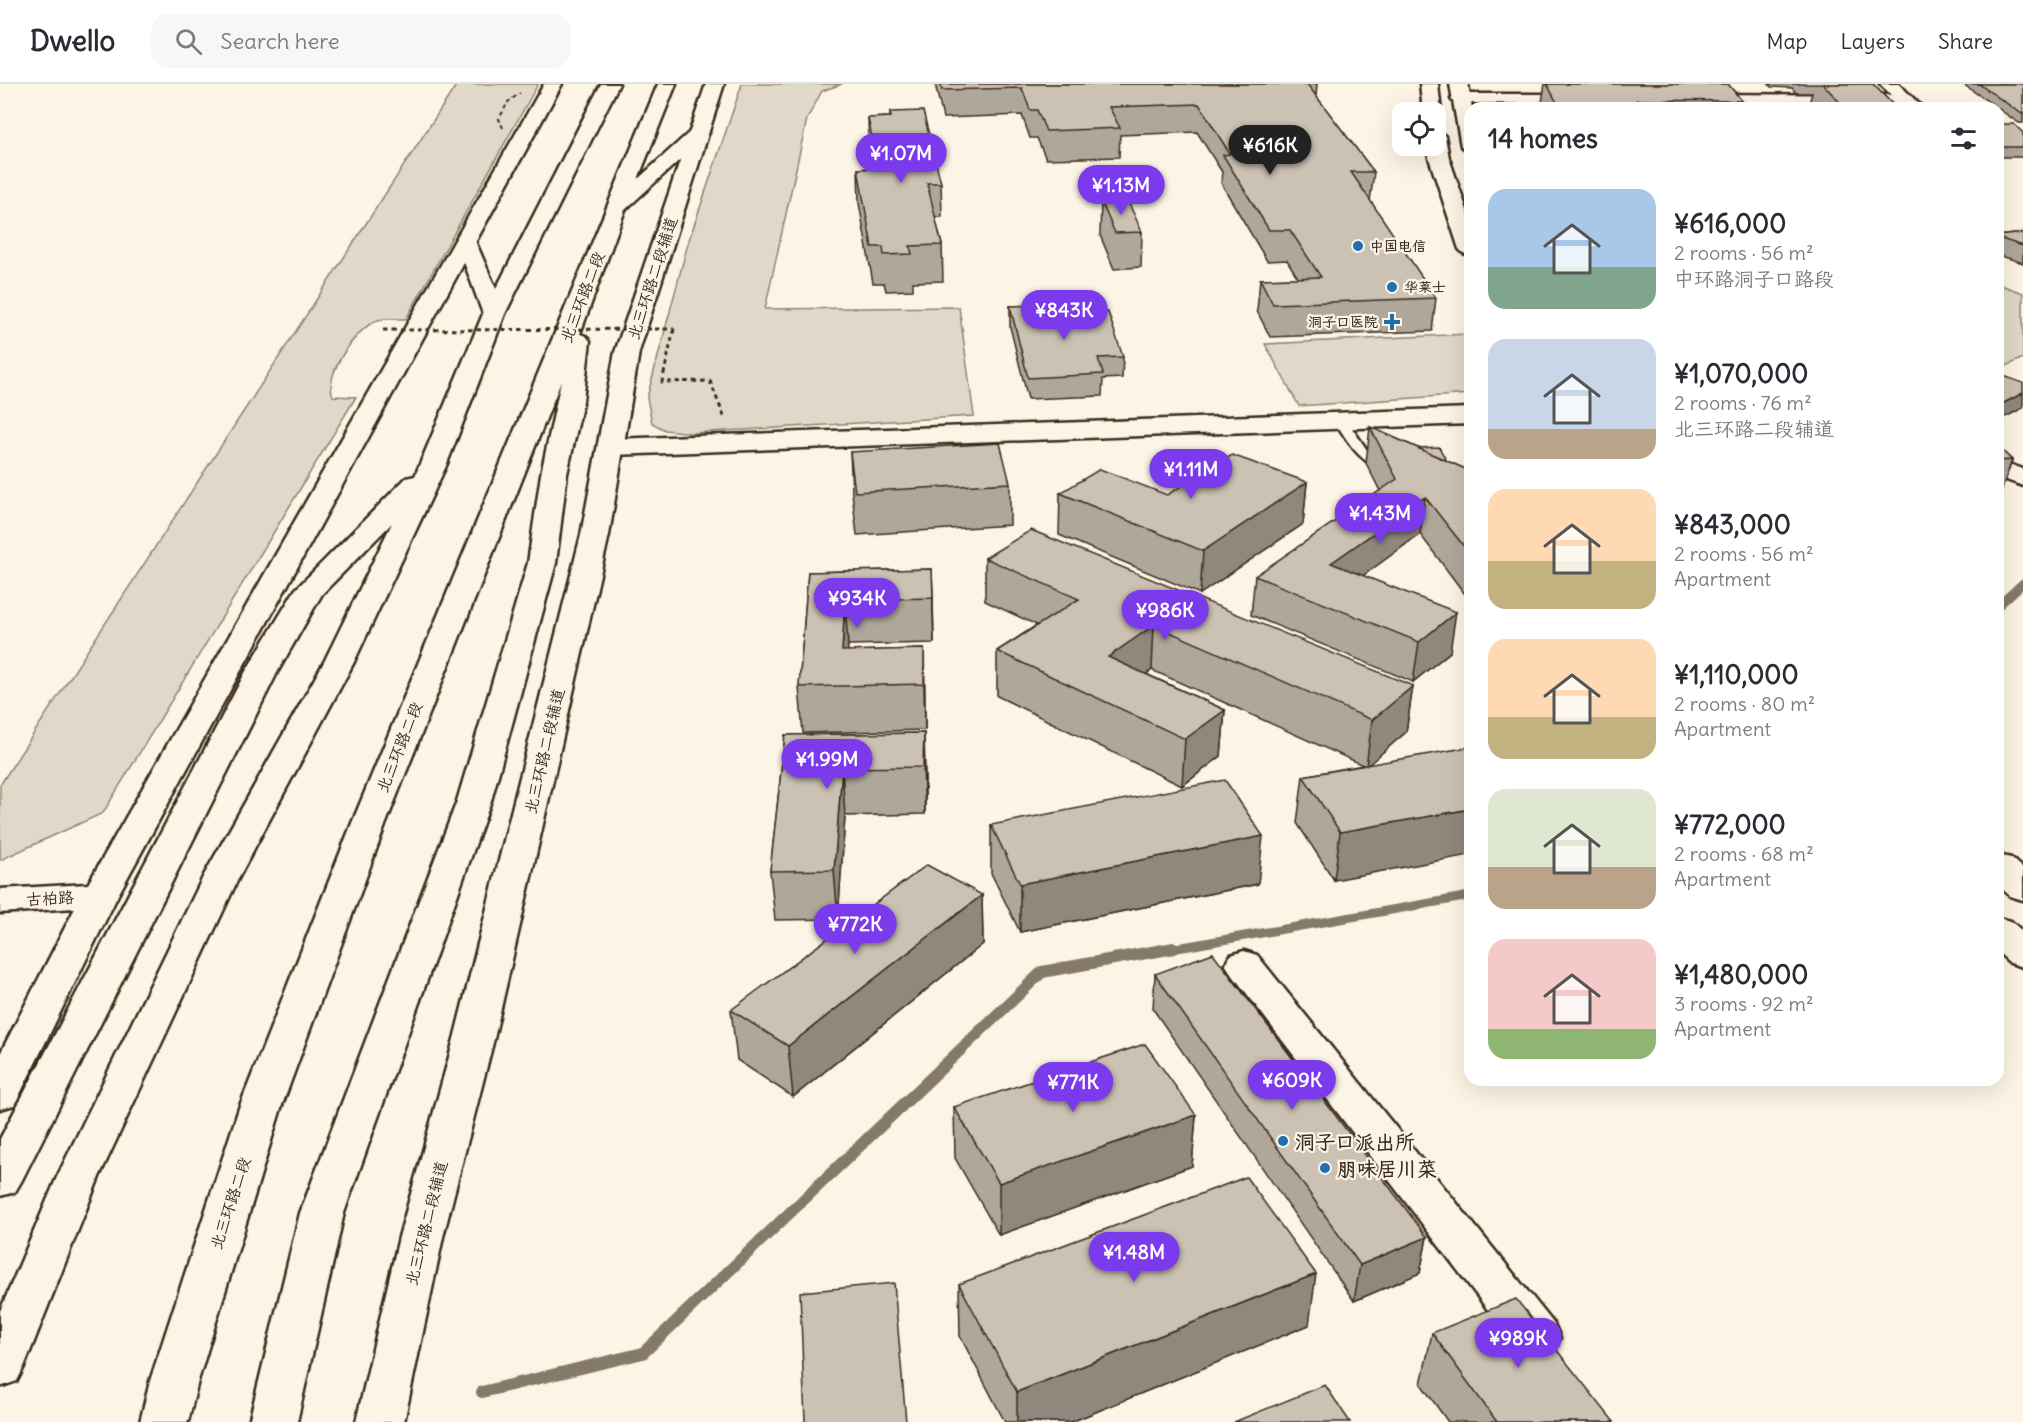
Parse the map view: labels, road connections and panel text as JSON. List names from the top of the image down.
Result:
{
  "streets": {
    "main road": ["北三环路二段辅道", "北三环路二段", "古柏路"]
  },
  "places": {
    "other": [
      "中国电信",
      "华莱士",
      "洞子口派出所",
      "朋味居川菜"
    ],
    "health": ["洞子口医院"]
  },
  "page": {
    "header": "Dwello",
    "search": "Search here",
    "nav": ["Map", "Layers", "Share"],
    "heading": "14 homes",
    "price": [
      "¥616K",
      "¥1.07M",
      "¥1.13M",
      "¥843K",
      "¥1.11M",
      "¥1.43M",
      "¥934K",
      "¥986K",
      "¥1.99M",
      "¥772K",
      "¥609K",
      "¥771K",
      "¥1.48M",
      "¥989K"
    ],
    "list": [
      {
        "name": "¥616,000",
        "note": "2 rooms · 56 m² · 中环路洞子口路段"
      },
      {
        "name": "¥1,070,000",
        "note": "2 rooms · 76 m² · 北三环路二段辅道"
      },
      {
        "name": "¥843,000",
        "note": "2 rooms · 56 m² · Apartment"
      },
      {
        "name": "¥1,110,000",
        "note": "2 rooms · 80 m² · Apartment"
      },
      {
        "name": "¥772,000",
        "note": "2 rooms · 68 m² · Apartment"
      },
      {
        "name": "¥1,480,000",
        "note": "3 rooms · 92 m² · Apartment"
      }
    ]
  }
}
